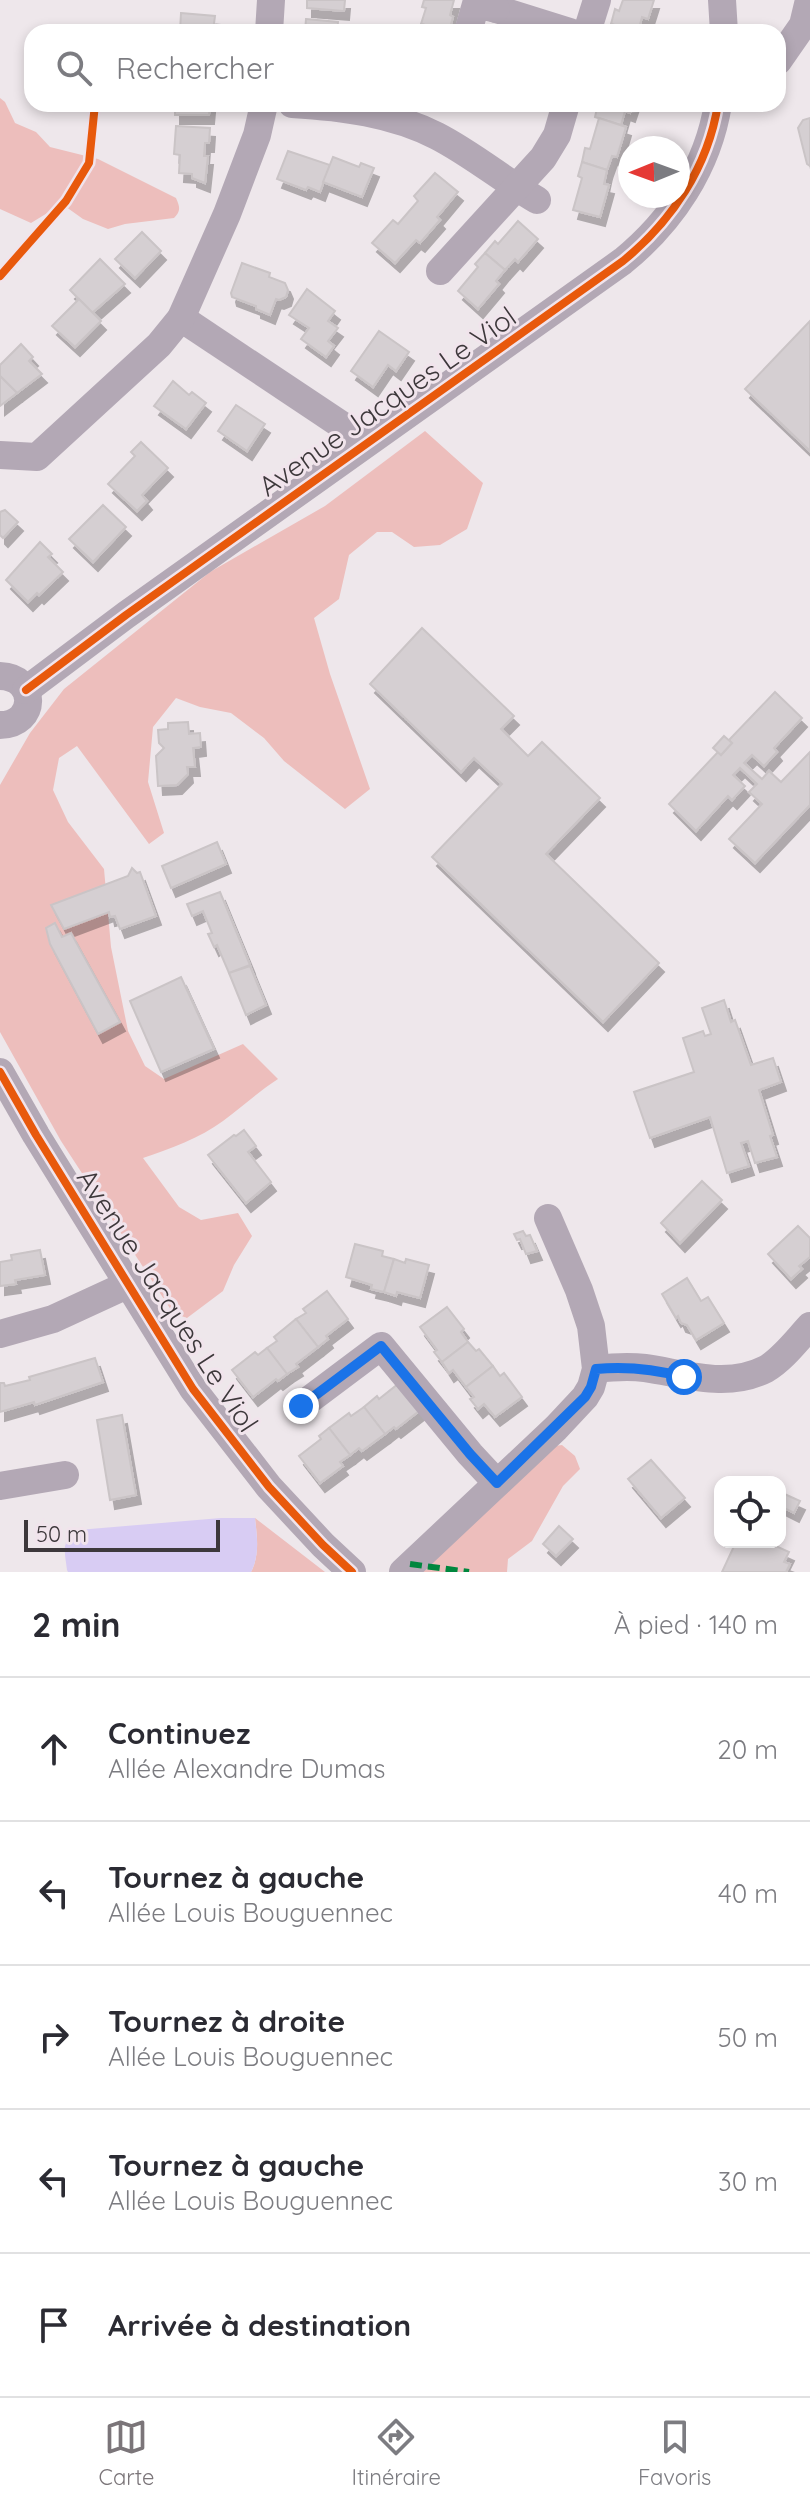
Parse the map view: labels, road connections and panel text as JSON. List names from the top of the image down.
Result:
{
  "streets": {
    "street": ["Avenue Jacques Le Viol"]
  },
  "scale_bar": "50 m",
  "north": "left",
  "page": {
    "search": "Rechercher",
    "scale": "50 m",
    "heading": ["2 min", "À pied · 140 m"],
    "list": [
      ["Continuez", "Allée Alexandre Dumas", "20 m"],
      ["Tournez à gauche", "Allée Louis Bouguennec", "40 m"],
      ["Tournez à droite", "Allée Louis Bouguennec", "50 m"],
      ["Tournez à gauche", "Allée Louis Bouguennec", "30 m"],
      "Arrivée à destination"
    ],
    "nav": ["Carte", "Itinéraire", "Favoris"]
  }
}
